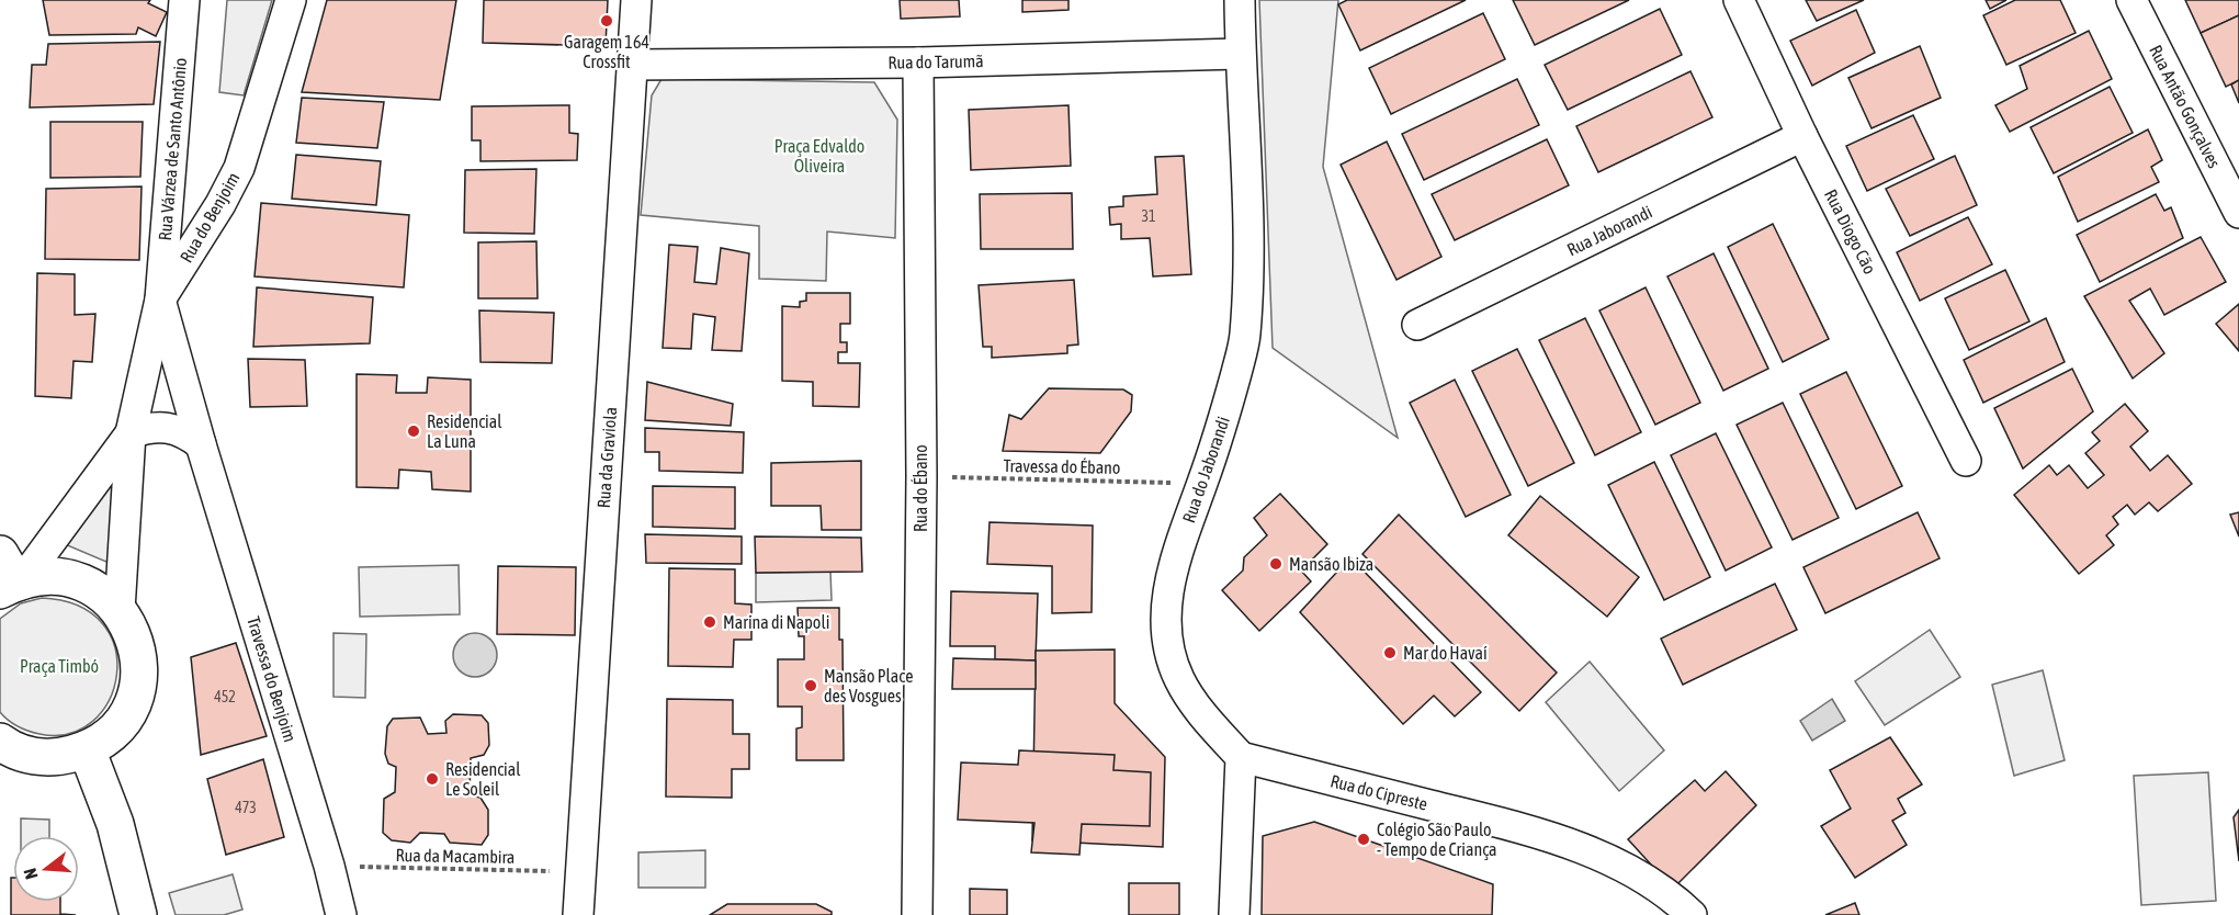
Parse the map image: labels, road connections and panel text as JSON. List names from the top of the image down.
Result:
{
  "streets": {
    "street": [
      "Rua do Tarumã",
      "Rua Antão Gonçalves",
      "Rua Várzea de Santo Antônio",
      "Rua do Benjoim",
      "Rua Jaborandi",
      "Rua Diogo Cão",
      "Rua da Graviola",
      "Rua do Jaborandi",
      "Rua do Ébano",
      "Travessa do Benjoim",
      "Rua do Cipreste"
    ],
    "path": ["Travessa do Ébano", "Rua da Macambira"]
  },
  "crossings": [
    ["Rua do Tarumã", "Rua da Graviola"],
    ["Rua do Tarumã", "Rua do Jaborandi"],
    ["Rua do Tarumã", "Rua do Ébano"],
    ["Rua Várzea de Santo Antônio", "Rua do Benjoim"],
    ["Rua Várzea de Santo Antônio", "Travessa do Benjoim"],
    ["Rua do Benjoim", "Travessa do Benjoim"],
    ["Rua Jaborandi", "Rua Diogo Cão"],
    ["Rua da Graviola", "Rua da Macambira"],
    ["Travessa do Ébano", "Rua do Jaborandi"],
    ["Travessa do Ébano", "Rua do Ébano"],
    ["Rua do Jaborandi", "Rua do Cipreste"],
    ["Travessa do Benjoim", "Rua da Macambira"]
  ],
  "parks": ["Praça Edvaldo Oliveira", "Praça Timbó"],
  "places": [
    "Garagem 164 Crossfit",
    "Residencial La Luna",
    "Mansão Ibiza",
    "Marina di Napoli",
    "Mar do Havaí",
    "Mansão Place des Vosgues",
    "Residencial Le Soleil",
    "Colégio São Paulo - Tempo de Criança"
  ],
  "house_numbers": ["31", "452", "473"],
  "north": "left"
}
